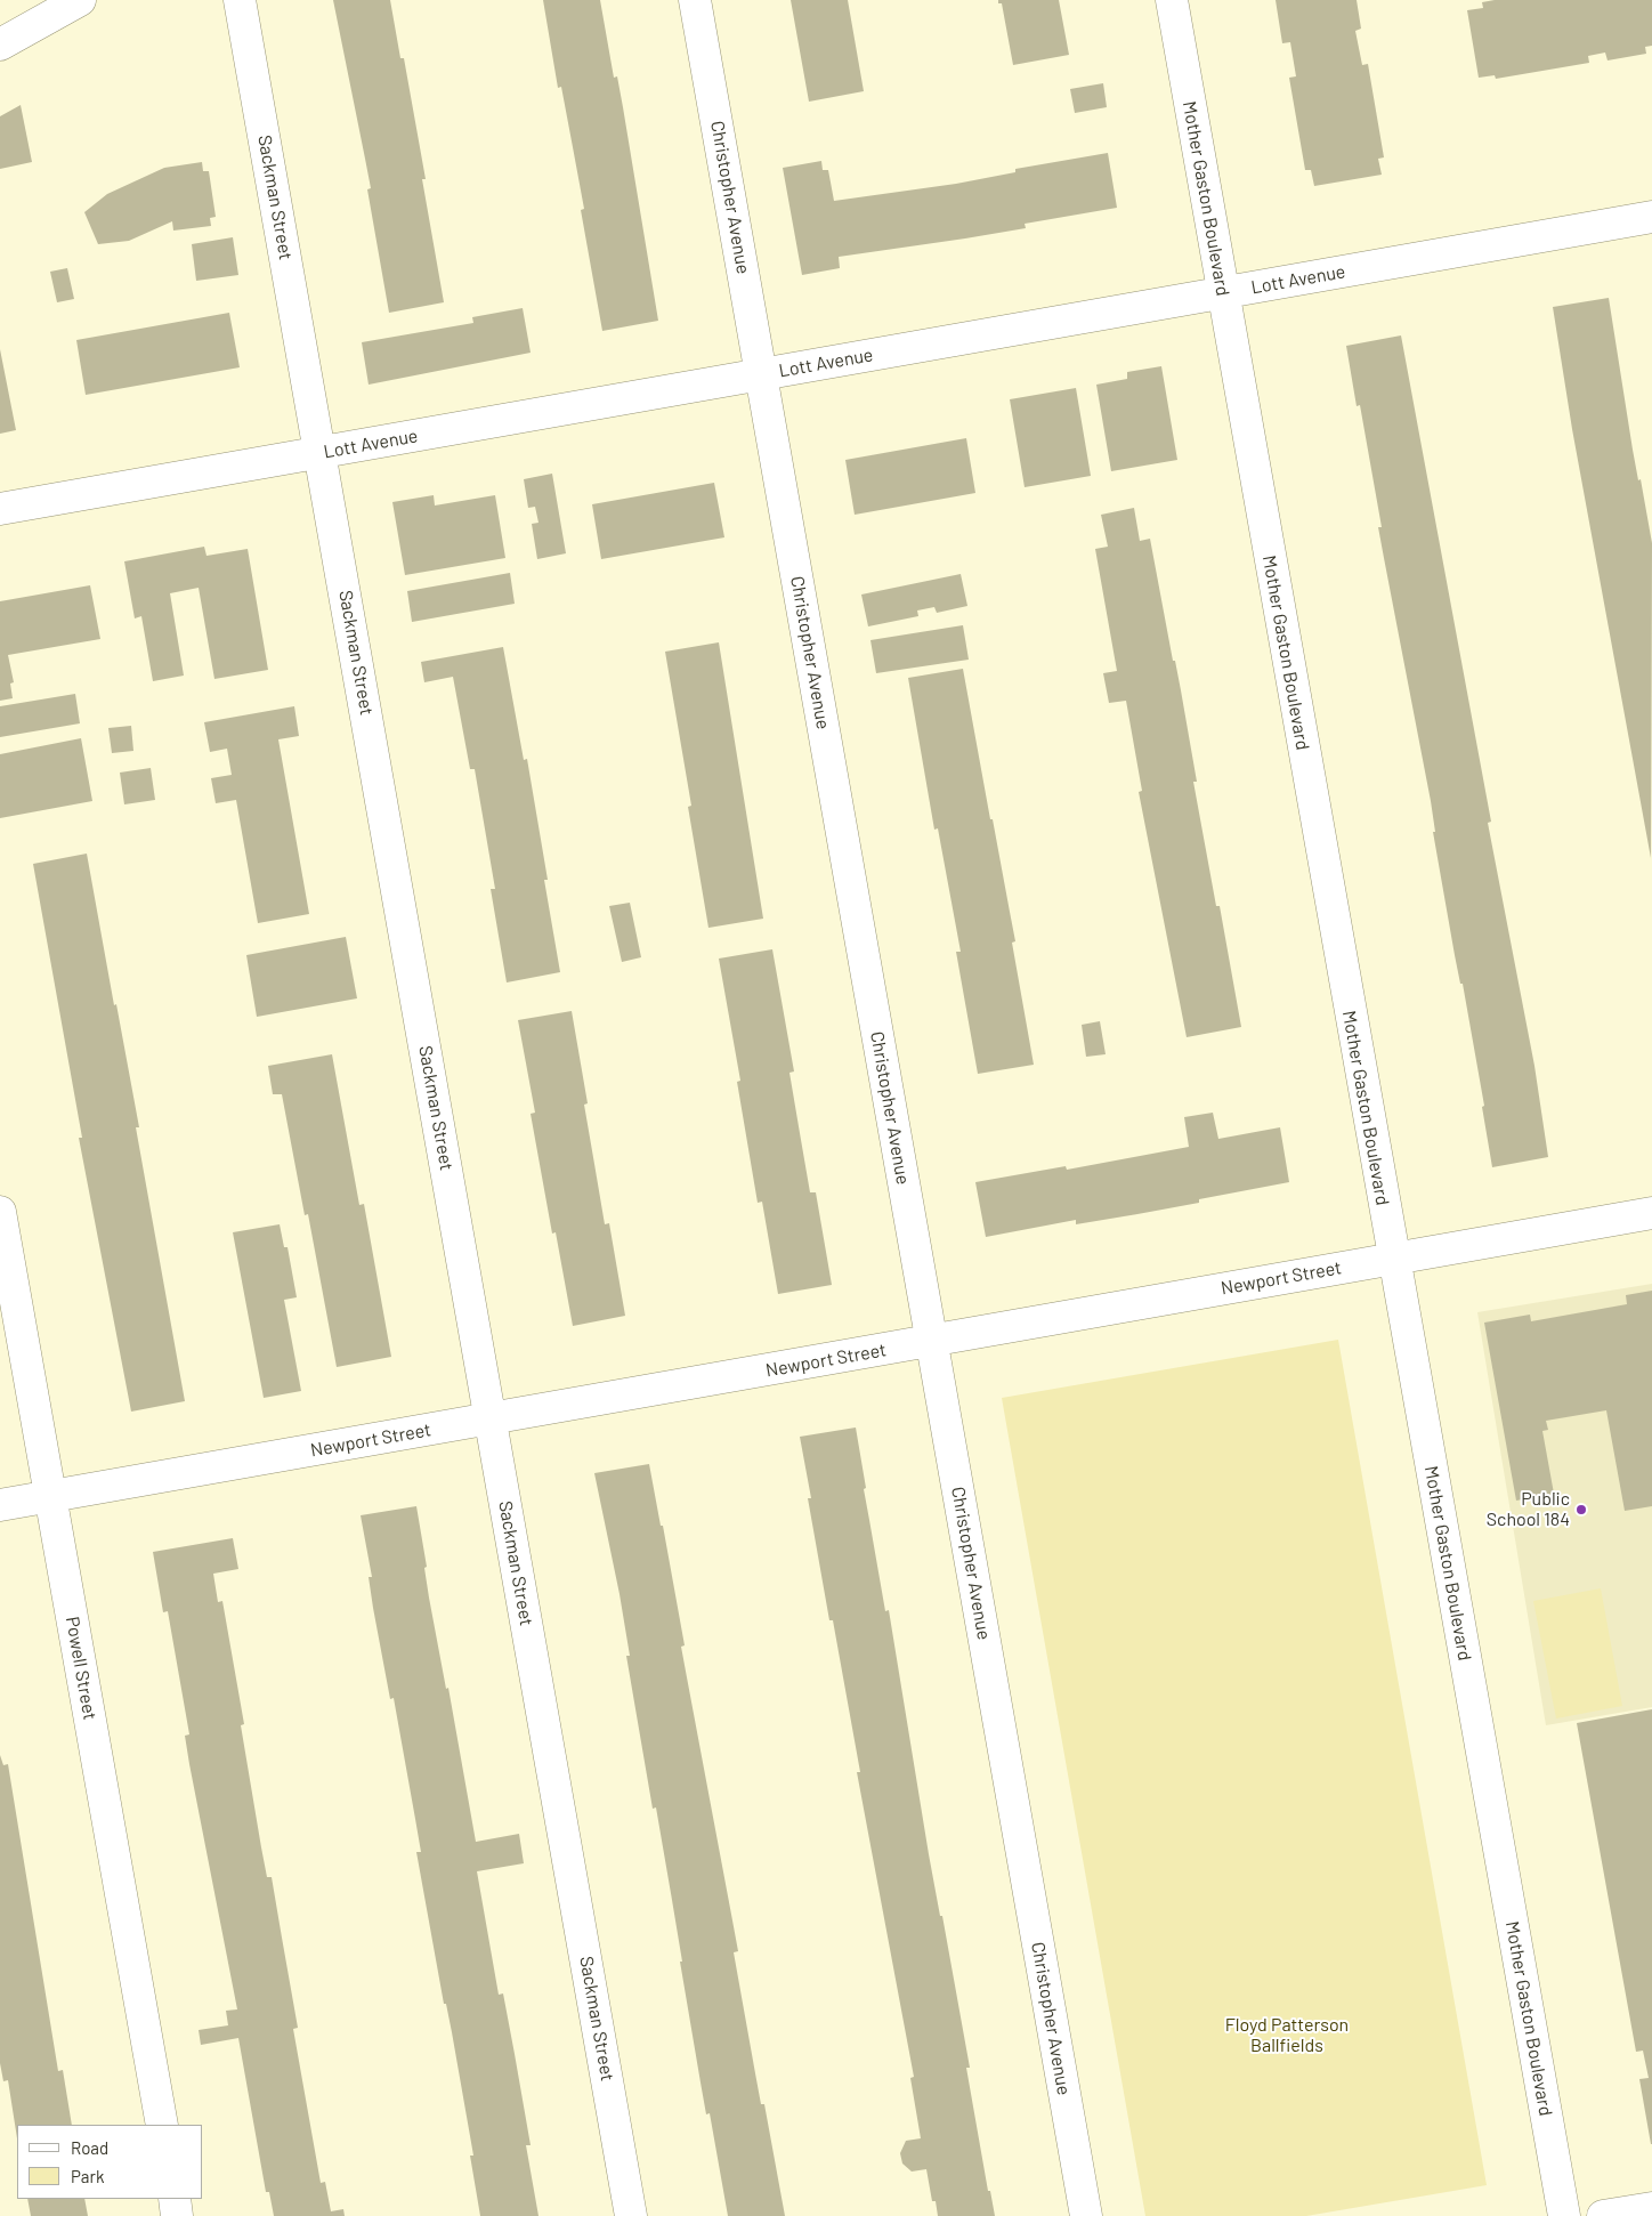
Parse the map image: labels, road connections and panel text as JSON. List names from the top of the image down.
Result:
{
  "streets": {
    "street": [
      "Sackman Street",
      "Christopher Avenue",
      "Mother Gaston Boulevard",
      "Lott Avenue",
      "Newport Street",
      "Powell Street"
    ]
  },
  "crossings": [
    ["Sackman Street", "Lott Avenue"],
    ["Sackman Street", "Newport Street"],
    ["Christopher Avenue", "Lott Avenue"],
    ["Christopher Avenue", "Newport Street"],
    ["Mother Gaston Boulevard", "Lott Avenue"],
    ["Mother Gaston Boulevard", "Newport Street"],
    ["Newport Street", "Powell Street"]
  ],
  "parks": ["Floyd Patterson Ballfields"],
  "places": ["Public School 184"],
  "legend": ["Road", "Park"]
}
